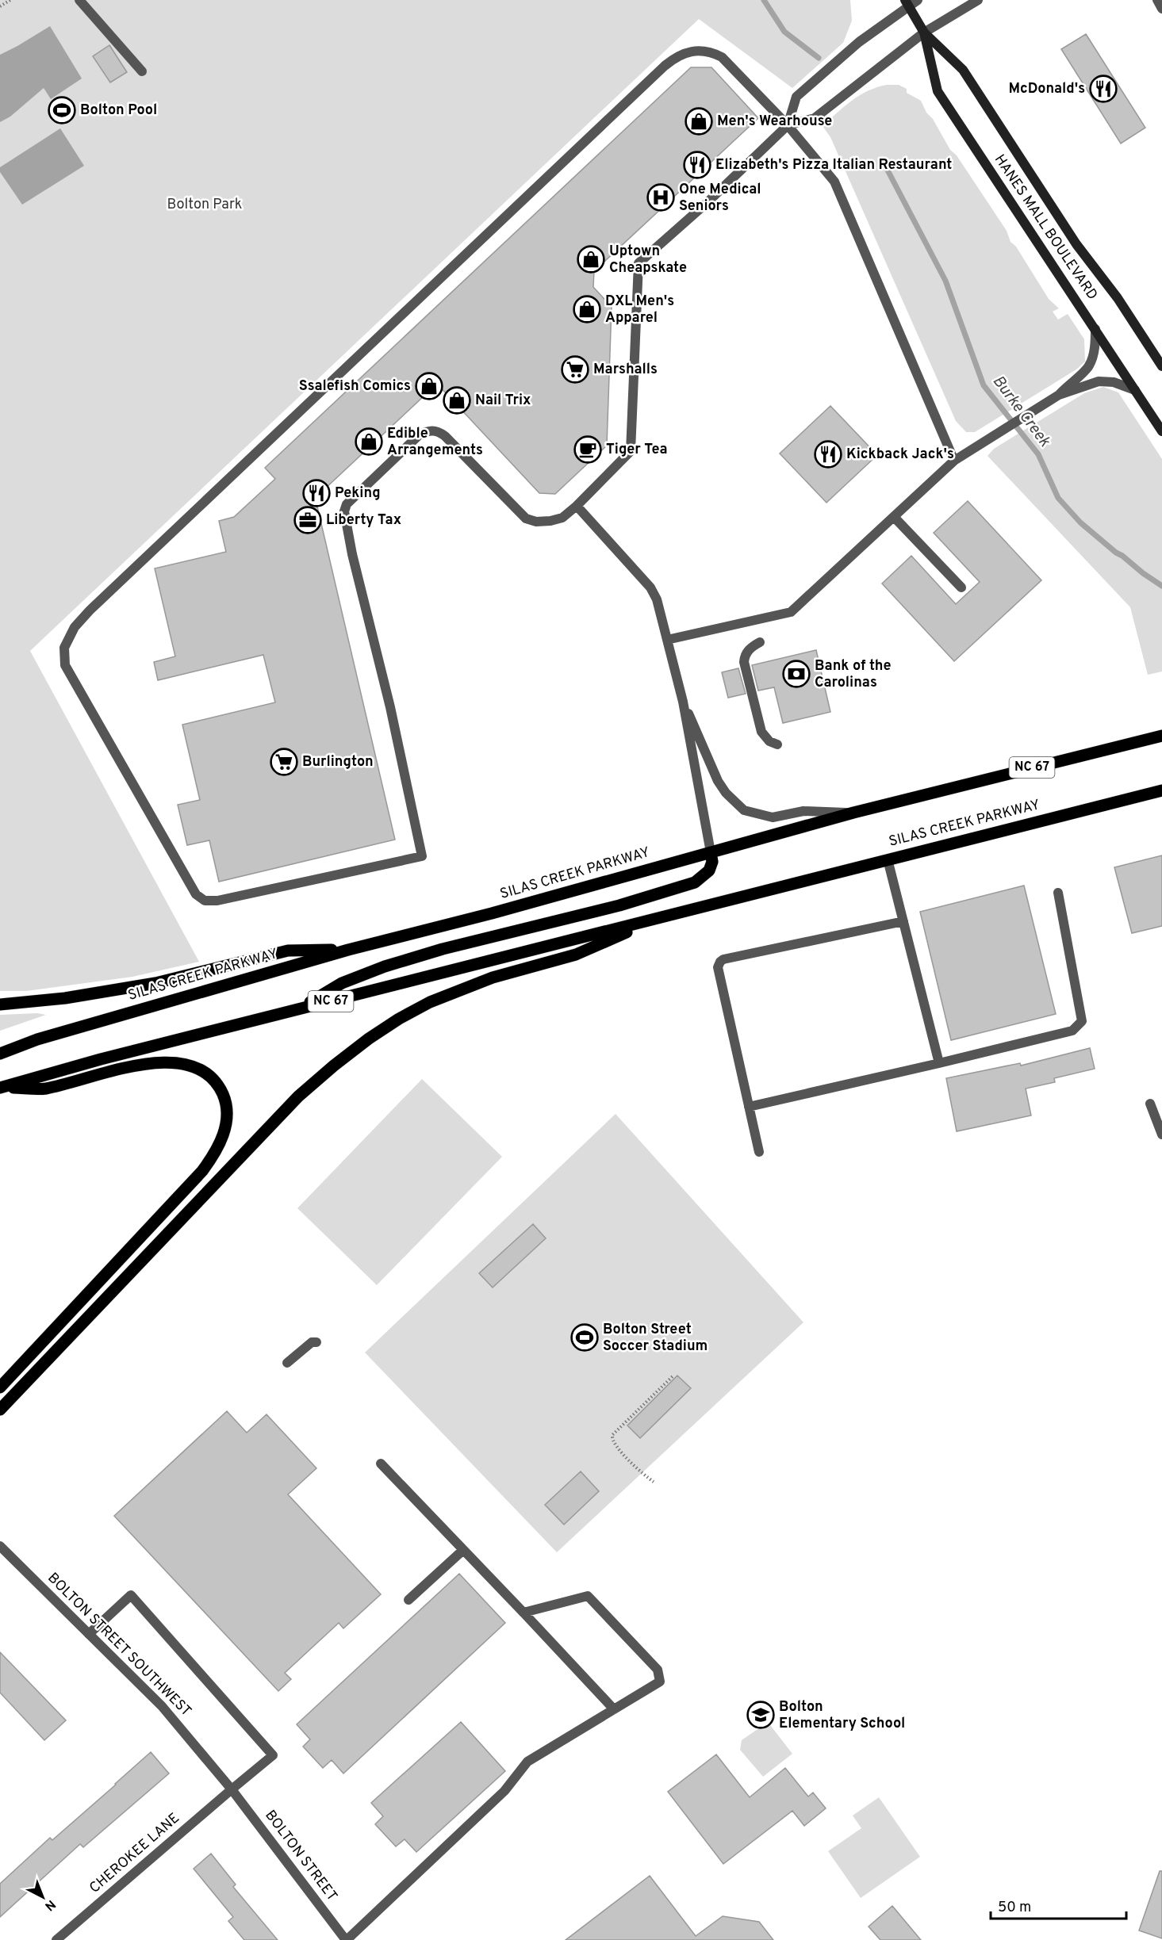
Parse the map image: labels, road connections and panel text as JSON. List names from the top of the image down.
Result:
{
  "streets": {
    "main road": ["HANES MALL BOULEVARD", "NC 67", "SILAS CREEK PARKWAY"],
    "street": ["BOLTON STREET SOUTHWEST", "CHEROKEE LANE", "BOLTON STREET"]
  },
  "crossings": [
    ["BOLTON STREET SOUTHWEST", "CHEROKEE LANE"],
    ["BOLTON STREET SOUTHWEST", "BOLTON STREET"],
    ["CHEROKEE LANE", "BOLTON STREET"]
  ],
  "water": ["Burke Creek"],
  "parks": ["Bolton Park"],
  "places": {
    "restaurant": [
      "McDonald's",
      "Elizabeth's Pizza Italian Restaurant",
      "Kickback Jack's",
      "Peking"
    ],
    "sports": ["Bolton Pool", "Bolton Street Soccer Stadium"],
    "shop": [
      "Men's Wearhouse",
      "Uptown Cheapskate",
      "DXL Men's Apparel",
      "Ssalefish Comics",
      "Nail Trix",
      "Edible Arrangements"
    ],
    "hospital": ["One Medical Seniors"],
    "supermarket": ["Marshalls", "Burlington"],
    "cafe": ["Tiger Tea"],
    "office": ["Liberty Tax"],
    "bank": ["Bank of the Carolinas"],
    "school or university": ["Bolton Elementary School"]
  },
  "scale_bar": "50 m",
  "north": "bottom right"
}
